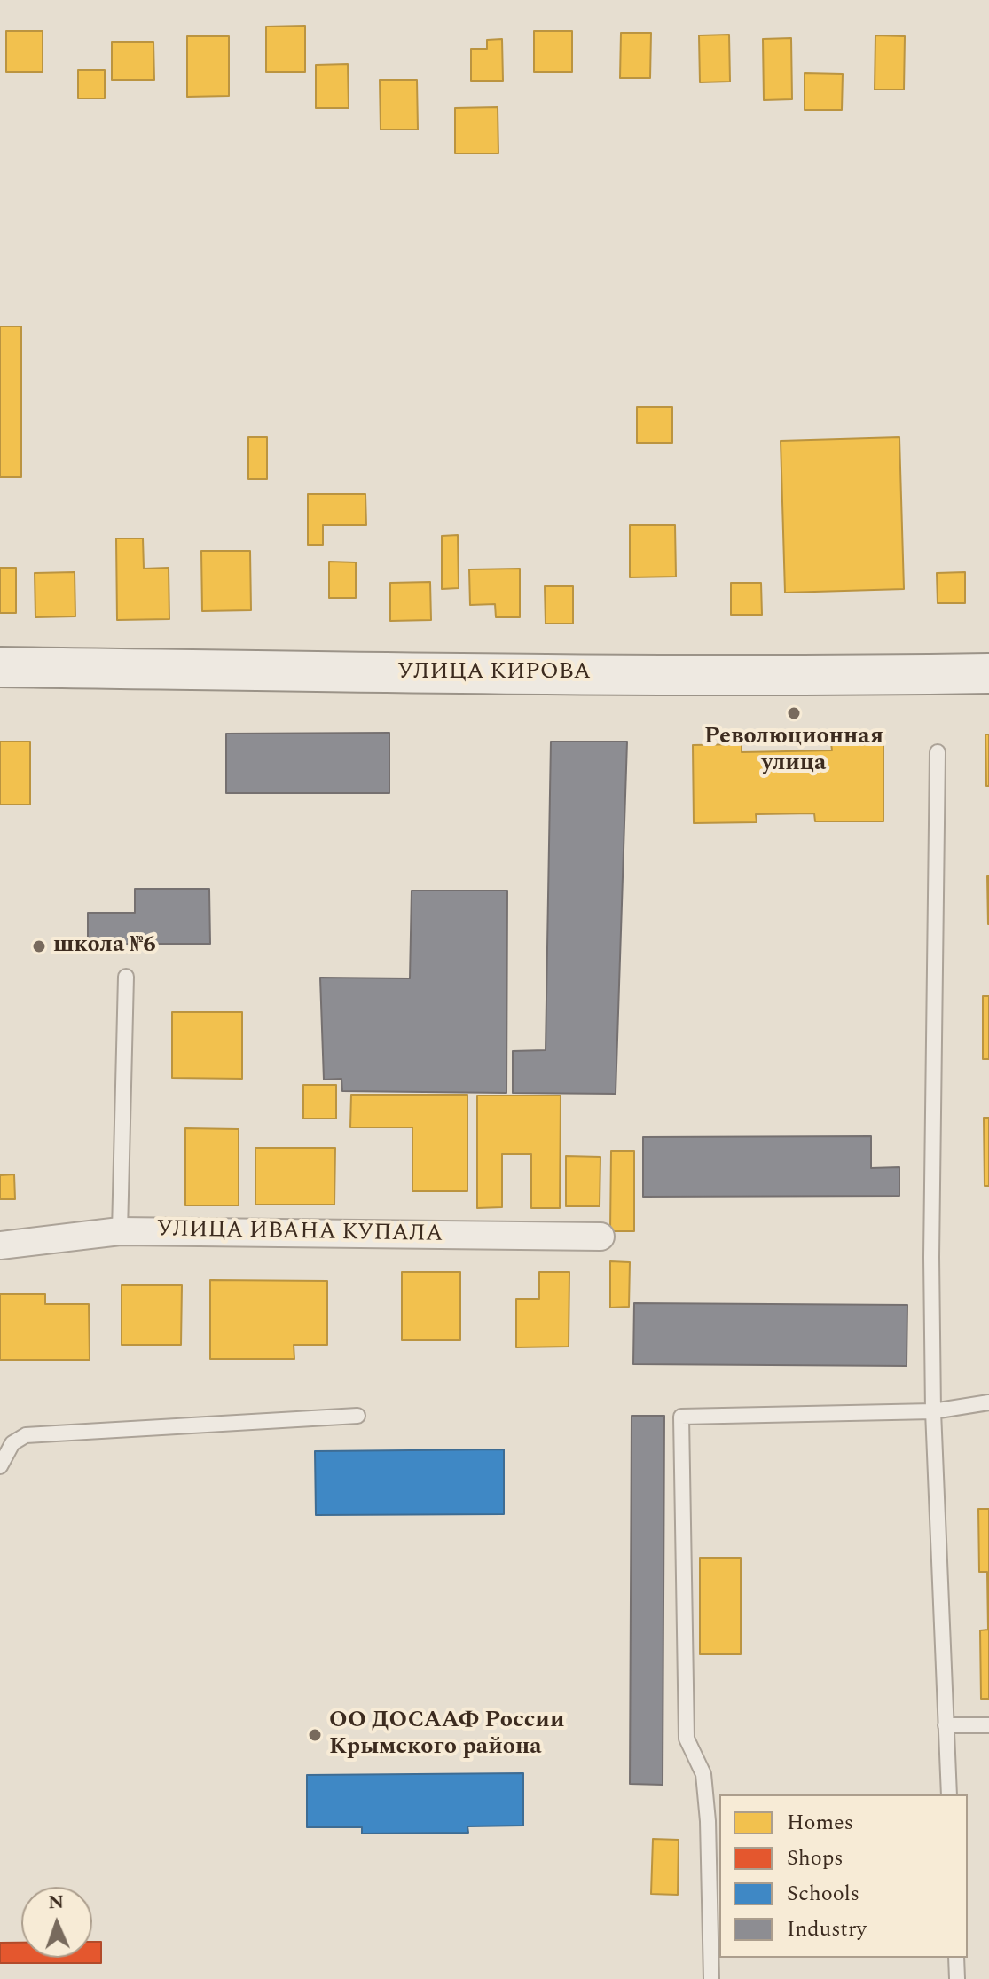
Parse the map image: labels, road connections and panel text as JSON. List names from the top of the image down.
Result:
{
  "streets": {
    "main road": ["УЛИЦА КИРОВА"],
    "street": ["УЛИЦА ИВАНА КУПАЛА"]
  },
  "places": ["Революционная улица", "школа №6", "ОО ДОСААФ России Крымского района"],
  "legend": [
    "Homes",
    "Shops",
    "Schools",
    "Industry"
  ],
  "north": "top"
}
